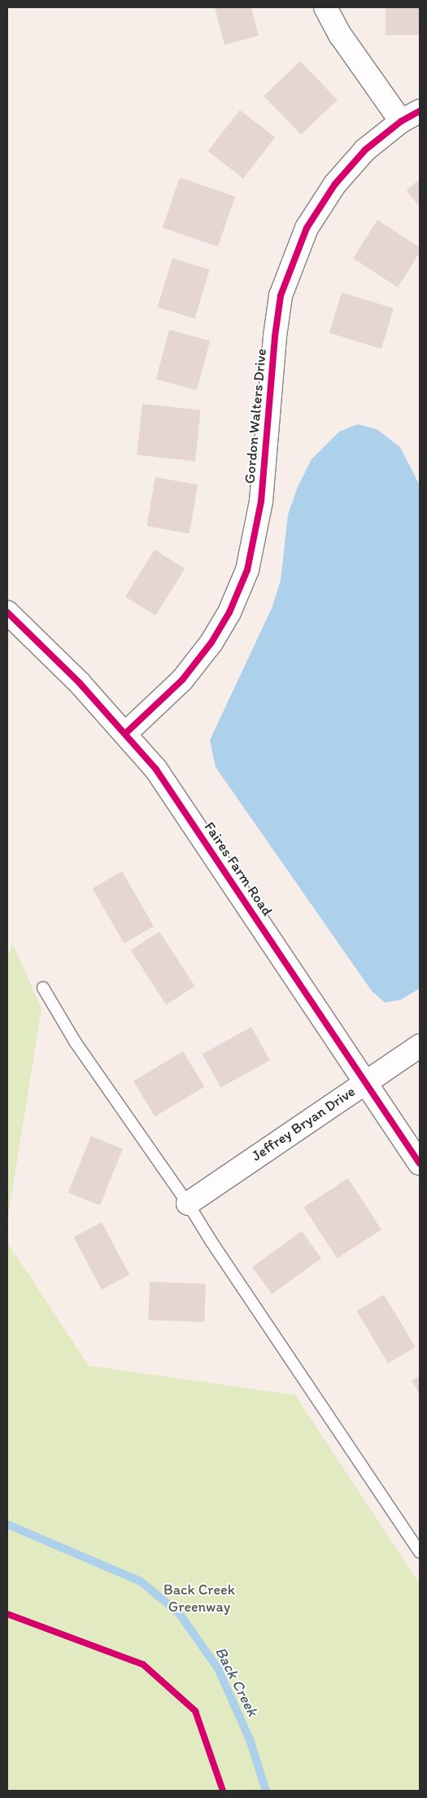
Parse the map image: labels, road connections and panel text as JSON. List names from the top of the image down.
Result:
{
  "streets": {
    "street": ["Gordon Walters Drive", "Faires Farm Road", "Jeffrey Bryan Drive"]
  },
  "crossings": [
    ["Gordon Walters Drive", "Faires Farm Road"],
    ["Faires Farm Road", "Jeffrey Bryan Drive"]
  ],
  "water": ["Back Creek"],
  "parks": ["Back Creek Greenway"]
}
